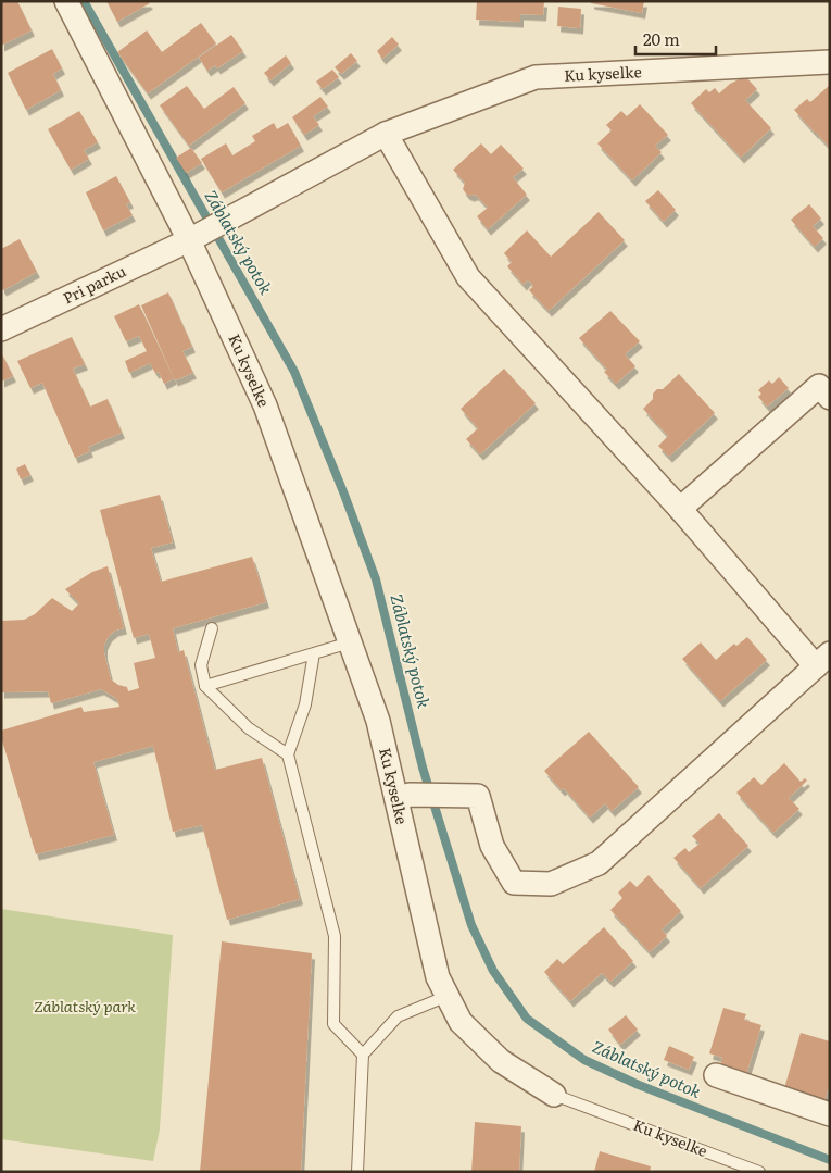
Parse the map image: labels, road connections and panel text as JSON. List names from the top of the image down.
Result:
{
  "streets": {
    "street": ["Ku kyselke", "Pri parku"]
  },
  "crossings": [
    ["Ku kyselke", "Pri parku"]
  ],
  "water": ["Záblatský potok"],
  "parks": ["Záblatský park"],
  "scale_bar": "20 m"
}
